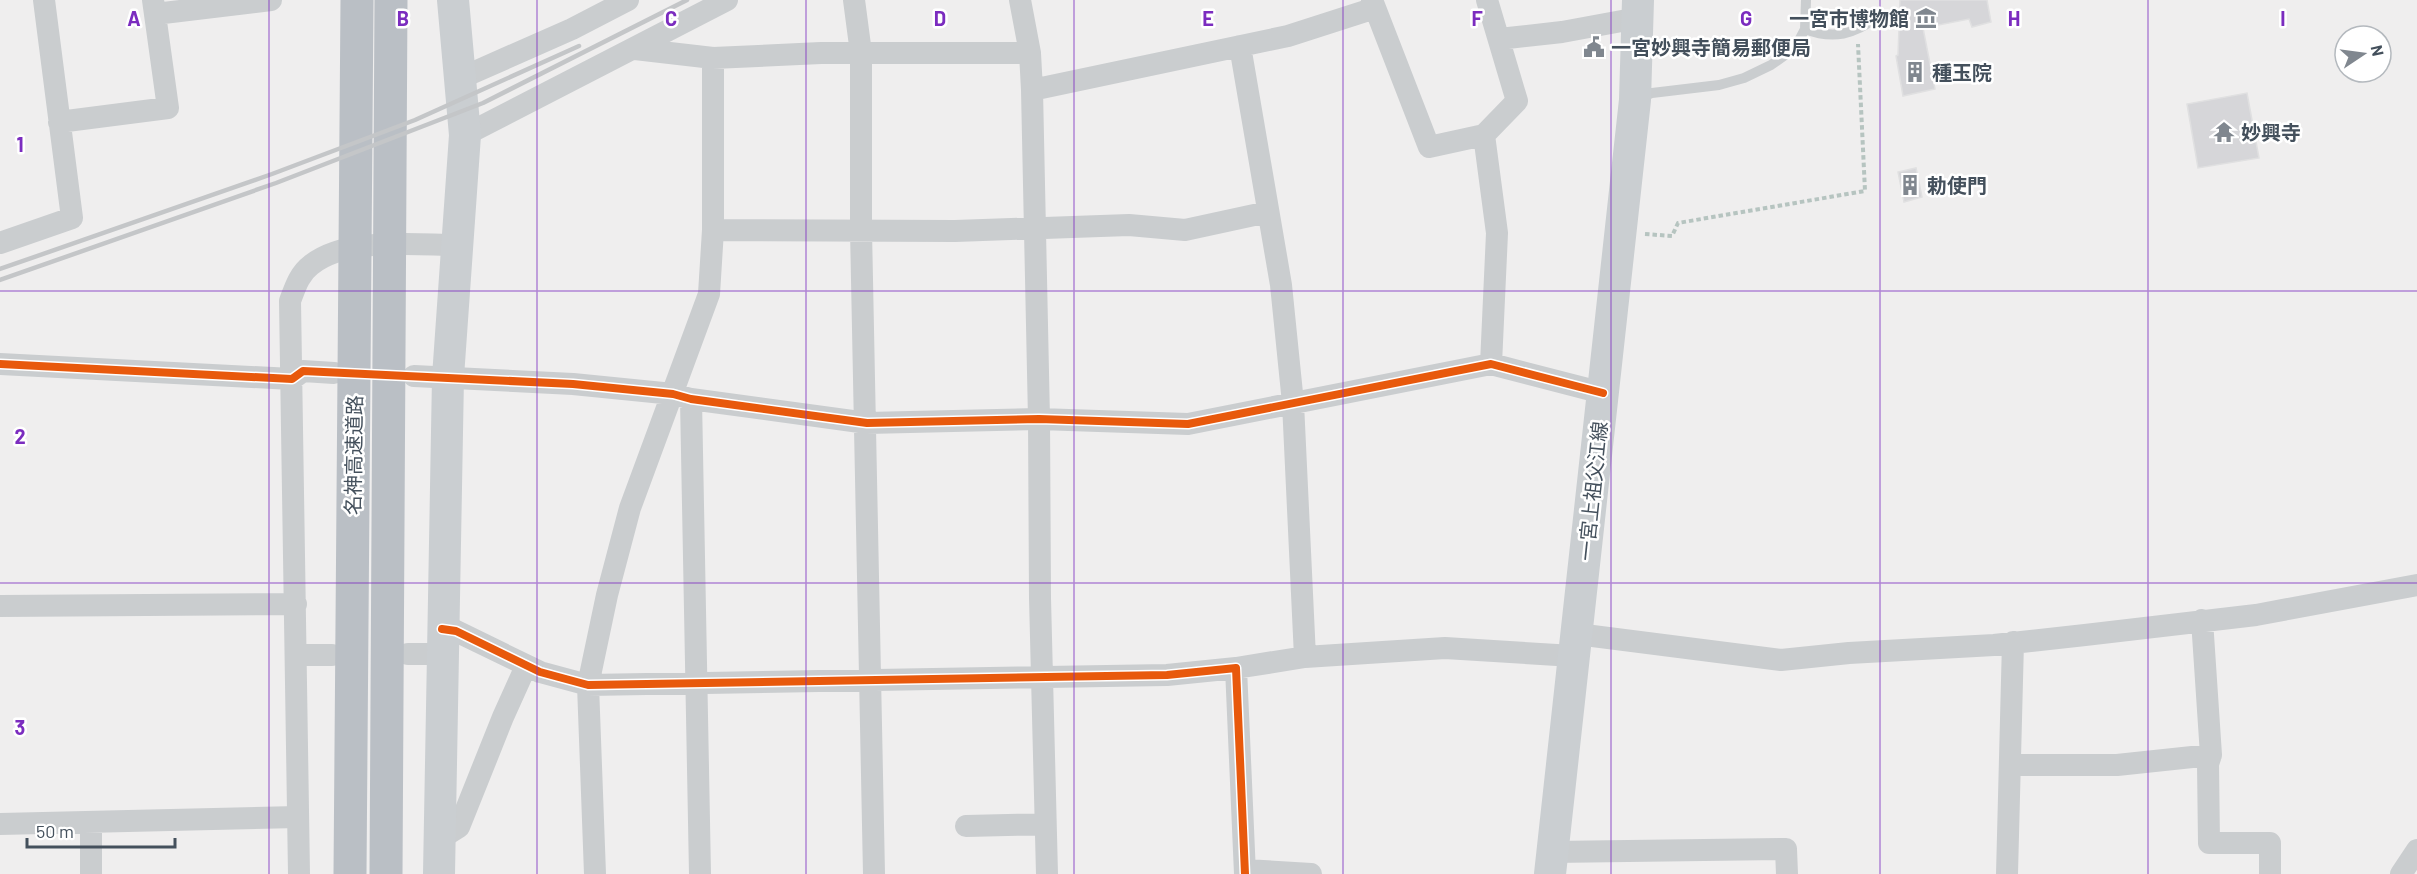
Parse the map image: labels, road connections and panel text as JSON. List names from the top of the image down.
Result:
{
  "streets": {
    "highway": ["名神高速道路"],
    "street": ["一宮上祖父江線"]
  },
  "places": {
    "museum": ["一宮市博物館"],
    "public building": ["一宮妙興寺簡易郵便局"],
    "building": ["種玉院", "勅使門"],
    "temple": ["妙興寺"]
  },
  "scale_bar": "50 m",
  "north": "right",
  "grid": {
    "columns": [
      "A",
      "B",
      "C",
      "D",
      "E",
      "F",
      "G",
      "H",
      "I"
    ],
    "rows": ["1", "2", "3"]
  }
}
